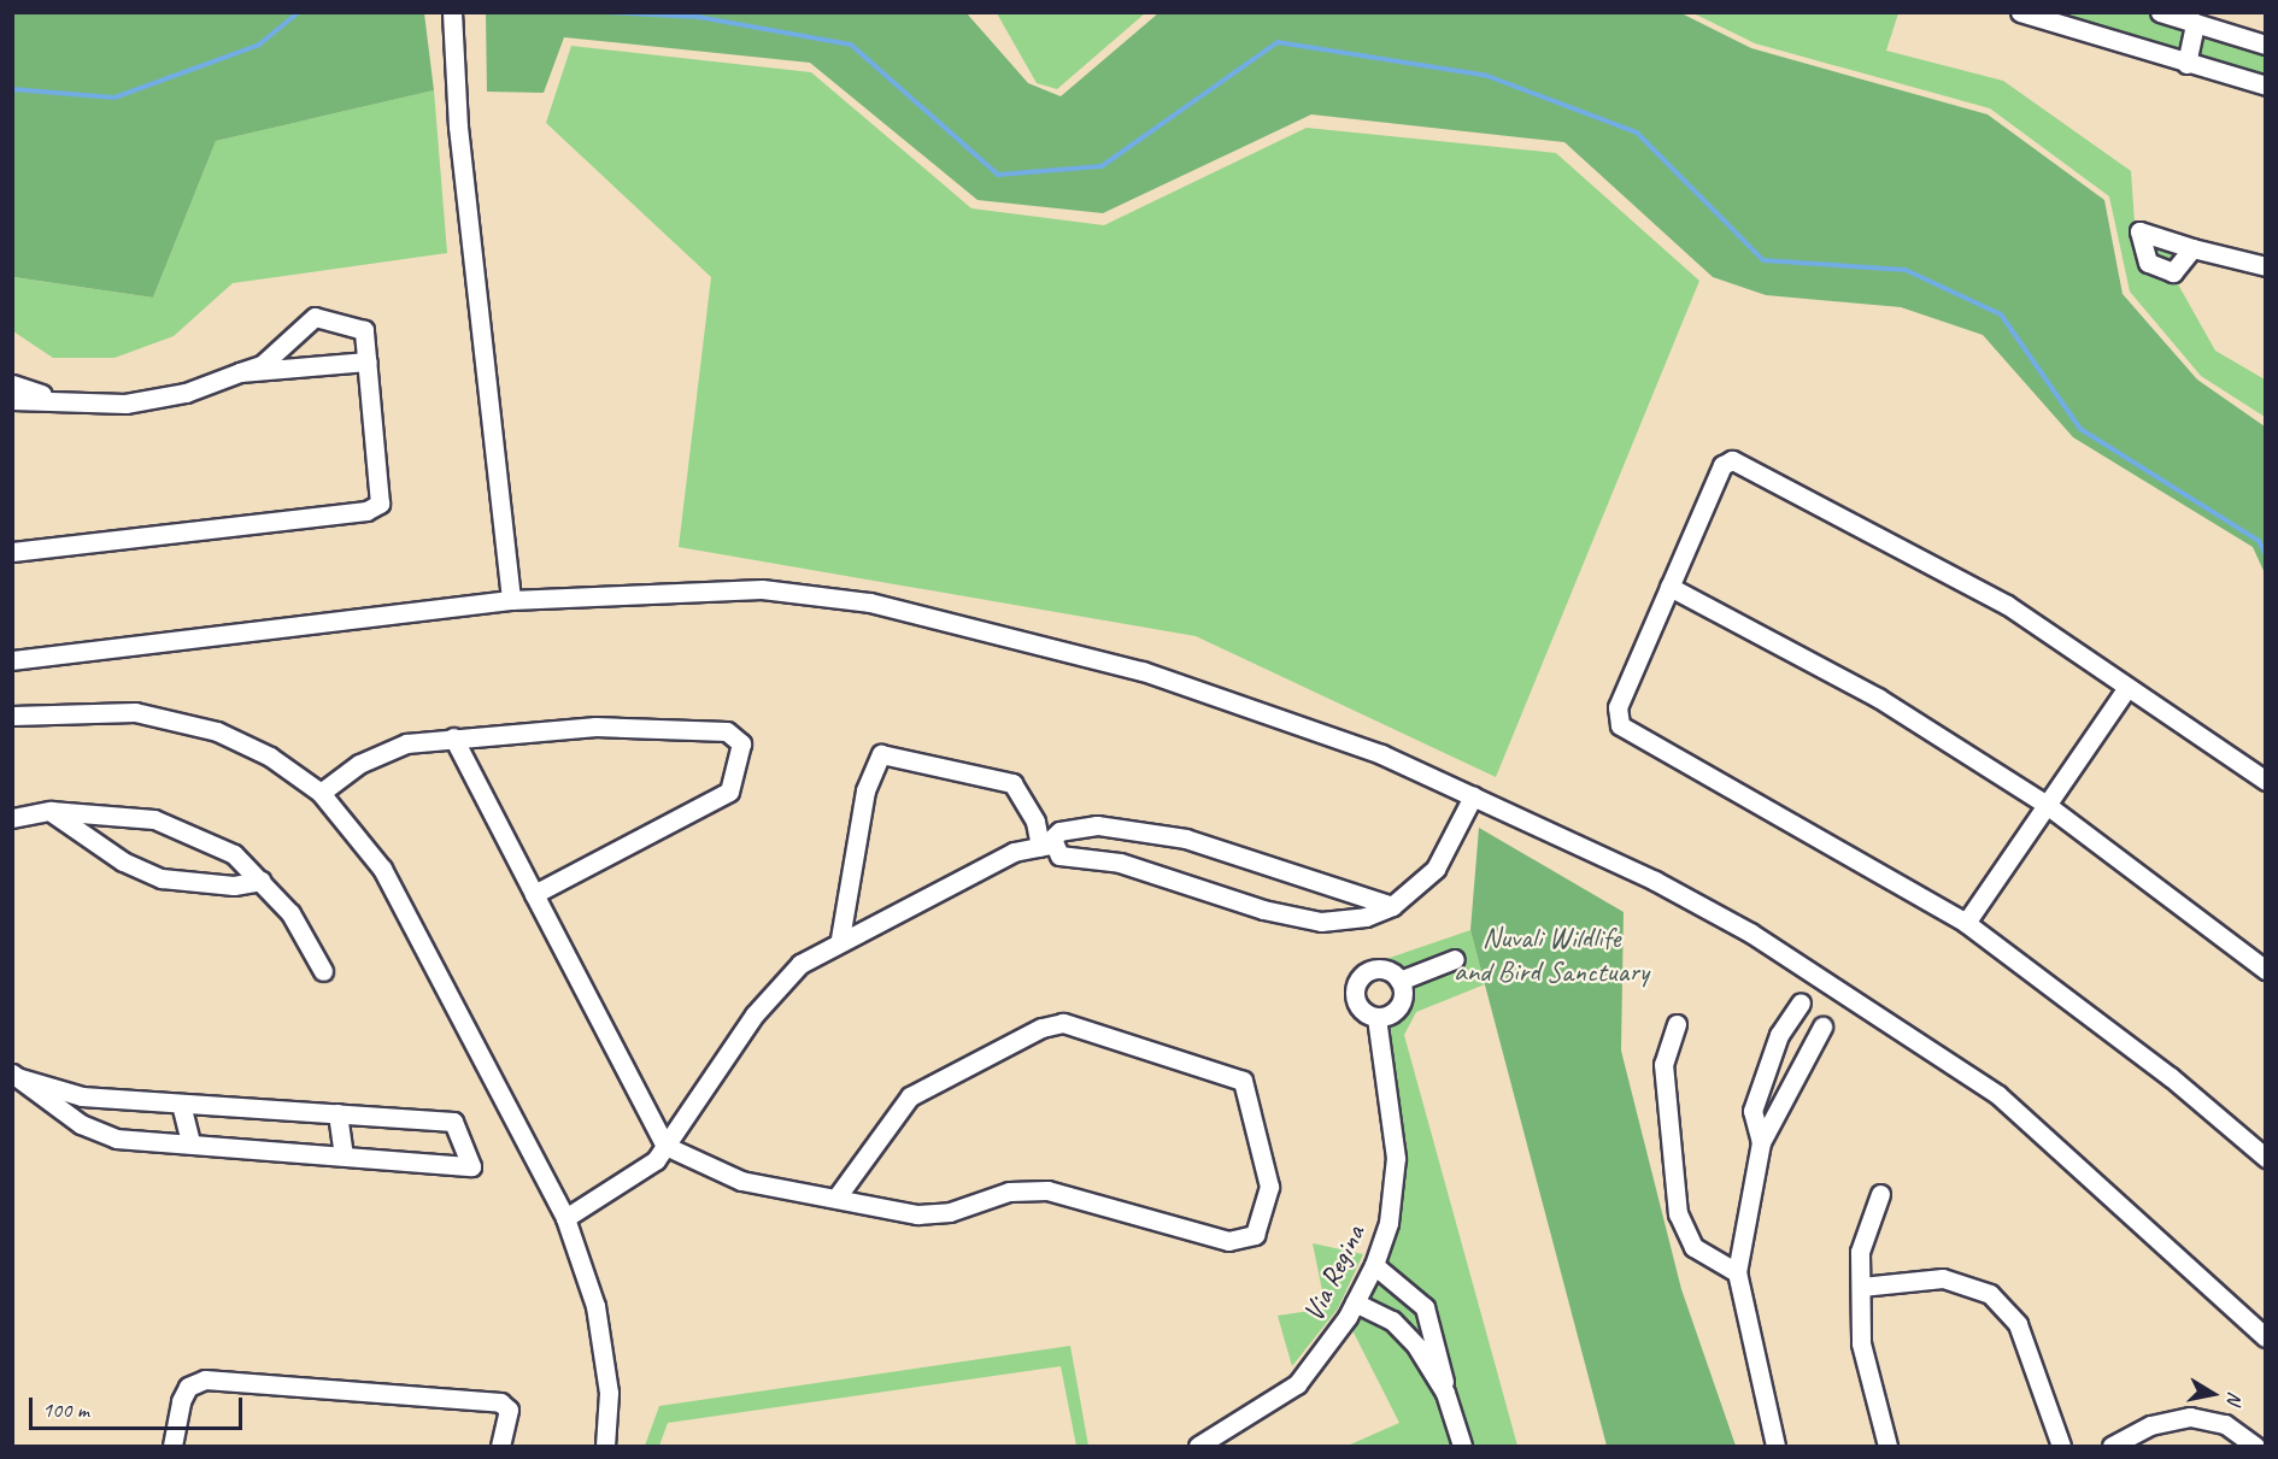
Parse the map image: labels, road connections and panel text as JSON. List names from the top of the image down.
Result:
{
  "streets": {
    "street": ["Via Regina"]
  },
  "parks": ["Nuvali Wildlife and Bird Sanctuary"],
  "scale_bar": "100 m",
  "north": "right"
}
